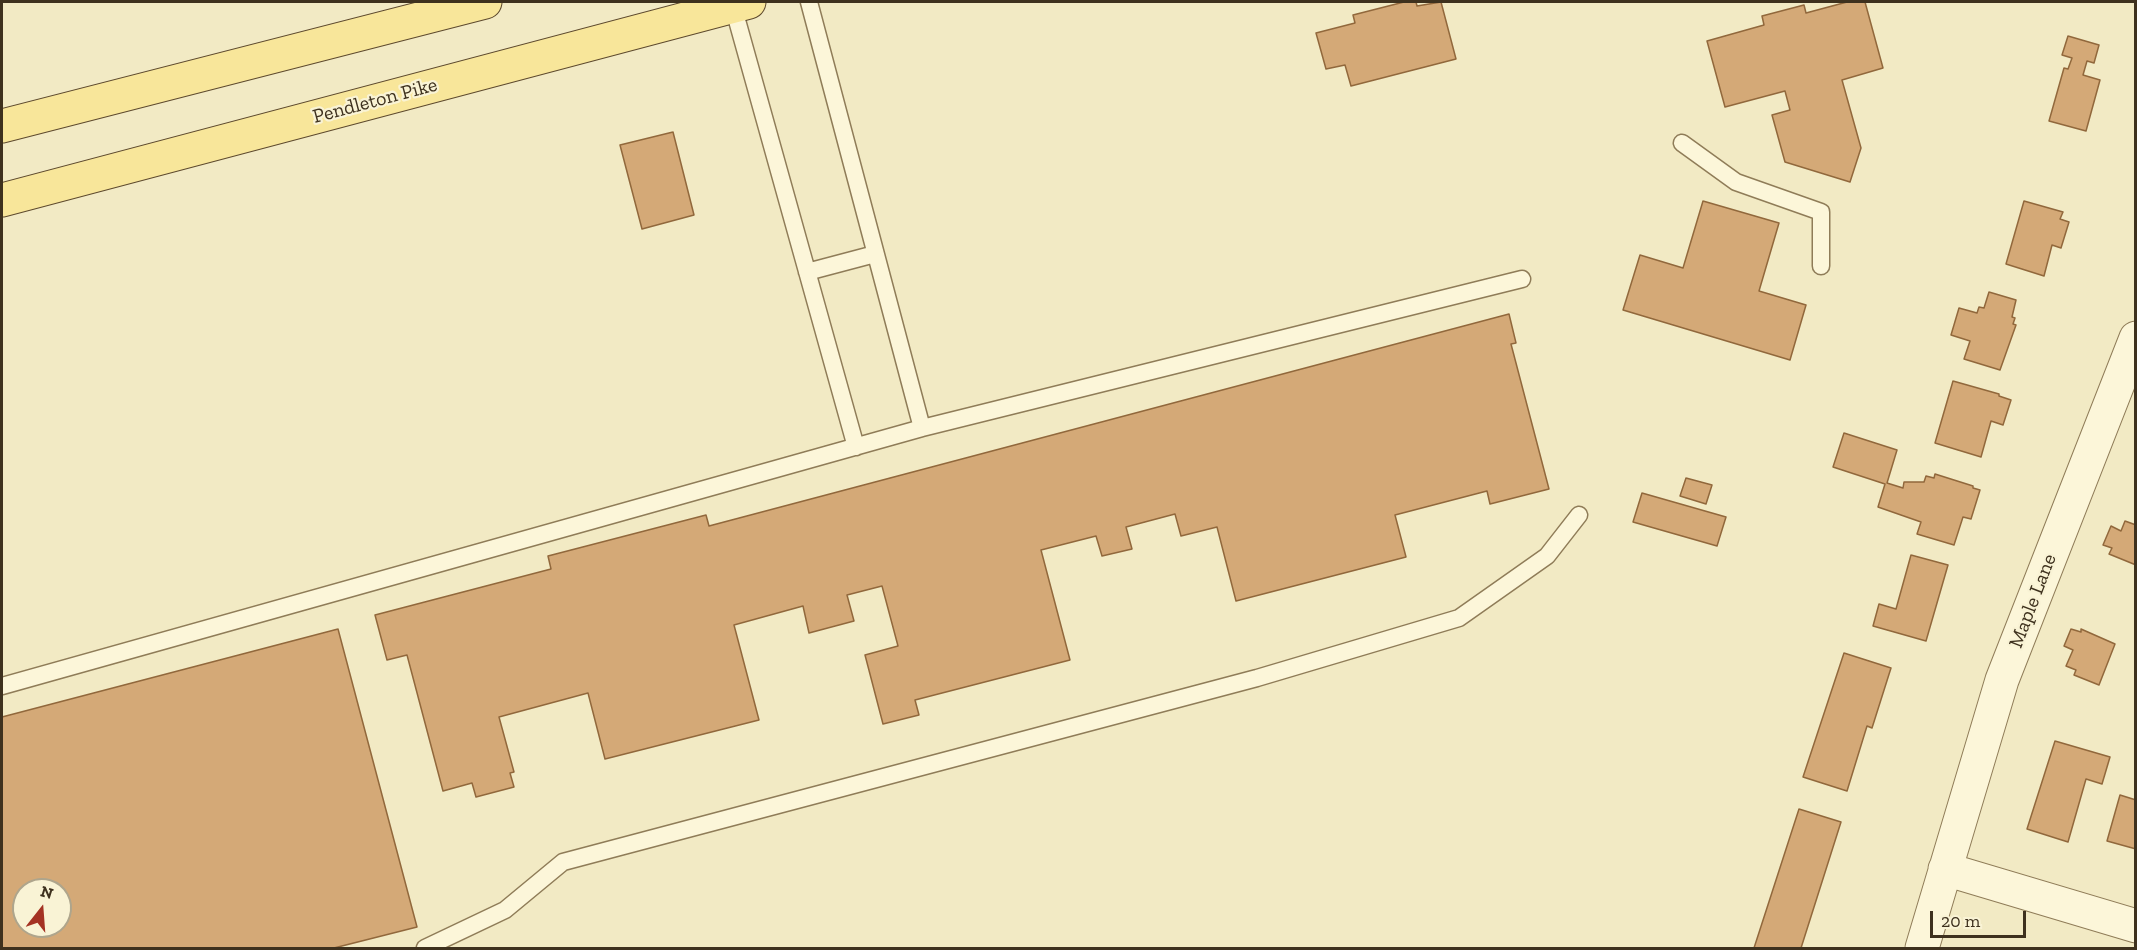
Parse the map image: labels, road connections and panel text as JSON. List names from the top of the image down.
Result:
{
  "streets": {
    "main road": ["Pendleton Pike"],
    "street": ["Maple Lane"]
  },
  "scale_bar": "20 m",
  "north": "top"
}
